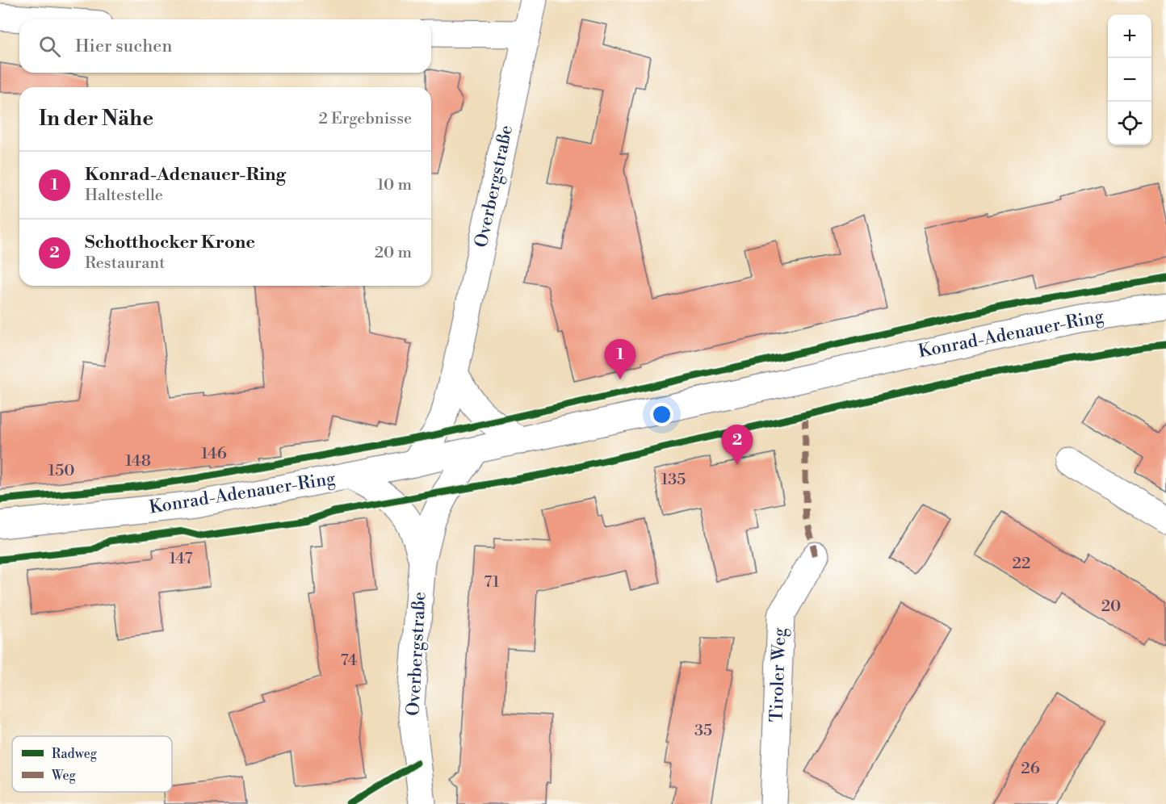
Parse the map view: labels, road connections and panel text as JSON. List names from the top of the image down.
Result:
{
  "streets": {
    "street": ["Overbergstraße", "Konrad-Adenauer-Ring", "Tiroler Weg"]
  },
  "crossings": [
    ["Overbergstraße", "Konrad-Adenauer-Ring"]
  ],
  "house_numbers": [
    "146",
    "148",
    "150",
    "135",
    "147",
    "22",
    "71",
    "20",
    "74",
    "35",
    "26"
  ],
  "legend": ["Radweg", "Weg"],
  "page": {
    "map_buttons": ["+", "−"],
    "search": "Hier suchen",
    "heading": ["In der Nähe", "2 Ergebnisse"],
    "list": [
      {
        "mark": "1",
        "name": "Konrad-Adenauer-Ring",
        "note": "Haltestelle",
        "value": "10 m"
      },
      {
        "mark": "2",
        "name": "Schotthocker Krone",
        "note": "Restaurant",
        "value": "20 m"
      }
    ],
    "pins": ["1", "2"]
  }
}
